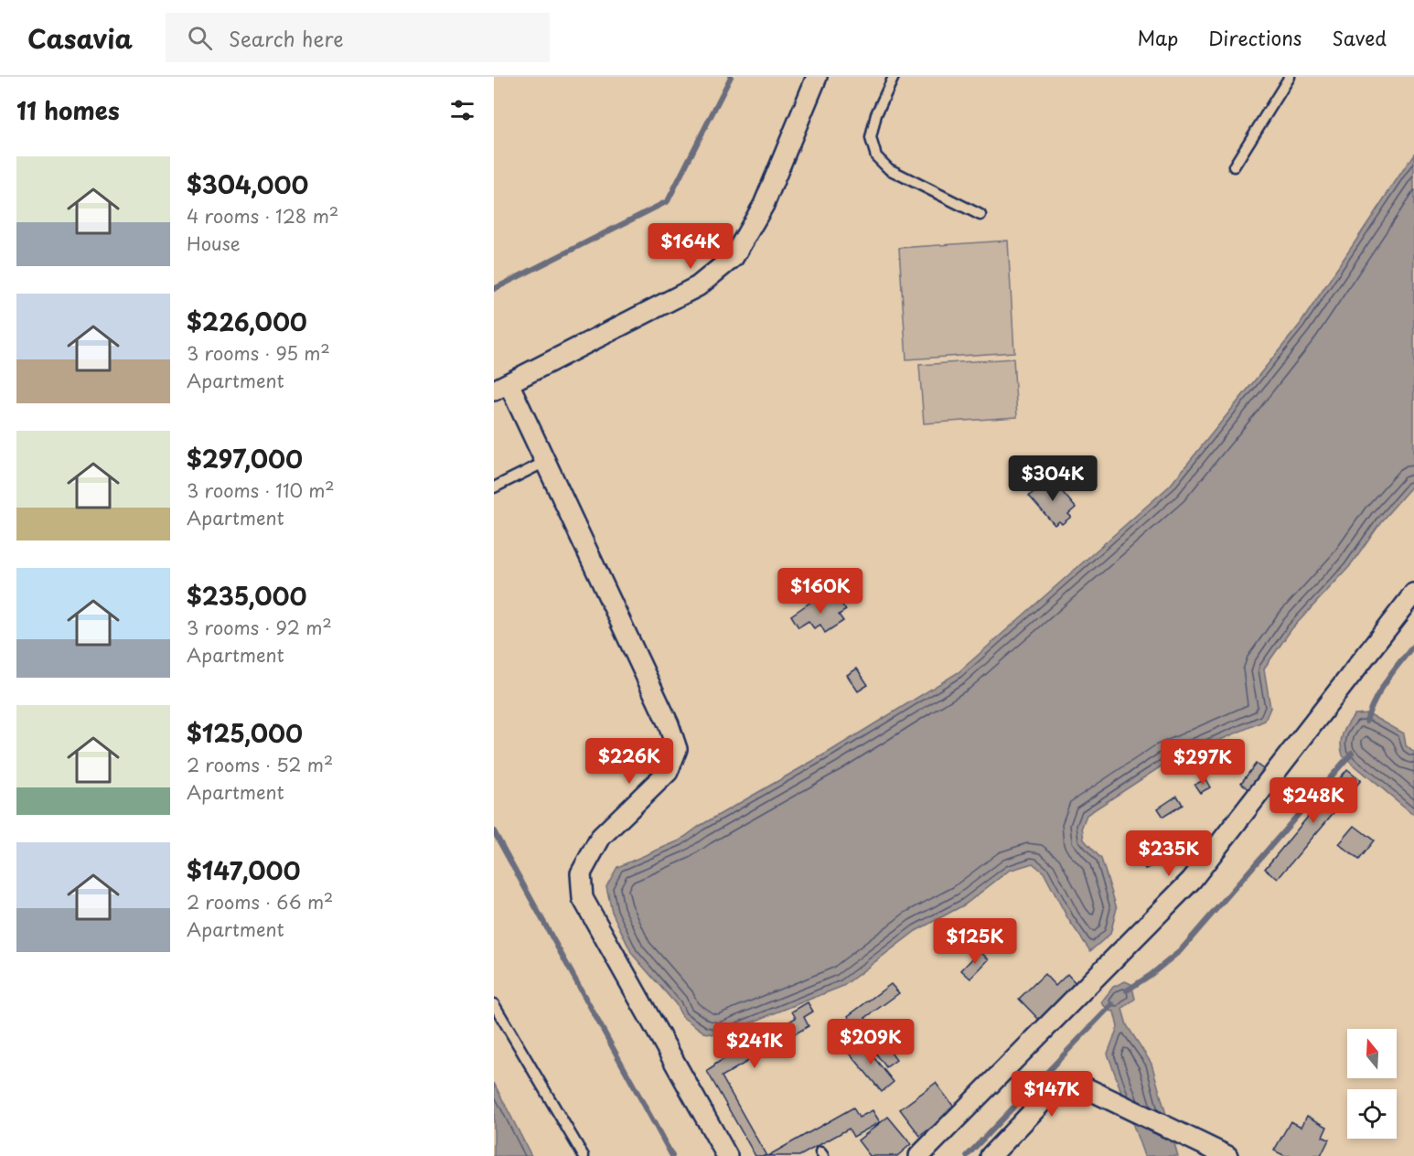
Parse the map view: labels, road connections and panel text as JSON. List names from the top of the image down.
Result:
{
  "north": "top",
  "page": {
    "header": "Casavia",
    "search": "Search here",
    "nav": ["Map", "Directions", "Saved"],
    "heading": "11 homes",
    "list": [
      {
        "name": "$304,000",
        "note": "4 rooms · 128 m² · House"
      },
      {
        "name": "$226,000",
        "note": "3 rooms · 95 m² · Apartment"
      },
      {
        "name": "$297,000",
        "note": "3 rooms · 110 m² · Apartment"
      },
      {
        "name": "$235,000",
        "note": "3 rooms · 92 m² · Apartment"
      },
      {
        "name": "$125,000",
        "note": "2 rooms · 52 m² · Apartment"
      },
      {
        "name": "$147,000",
        "note": "2 rooms · 66 m² · Apartment"
      }
    ],
    "price": [
      "$164K",
      "$304K",
      "$160K",
      "$226K",
      "$297K",
      "$248K",
      "$235K",
      "$125K",
      "$209K",
      "$241K",
      "$147K"
    ]
  }
}
